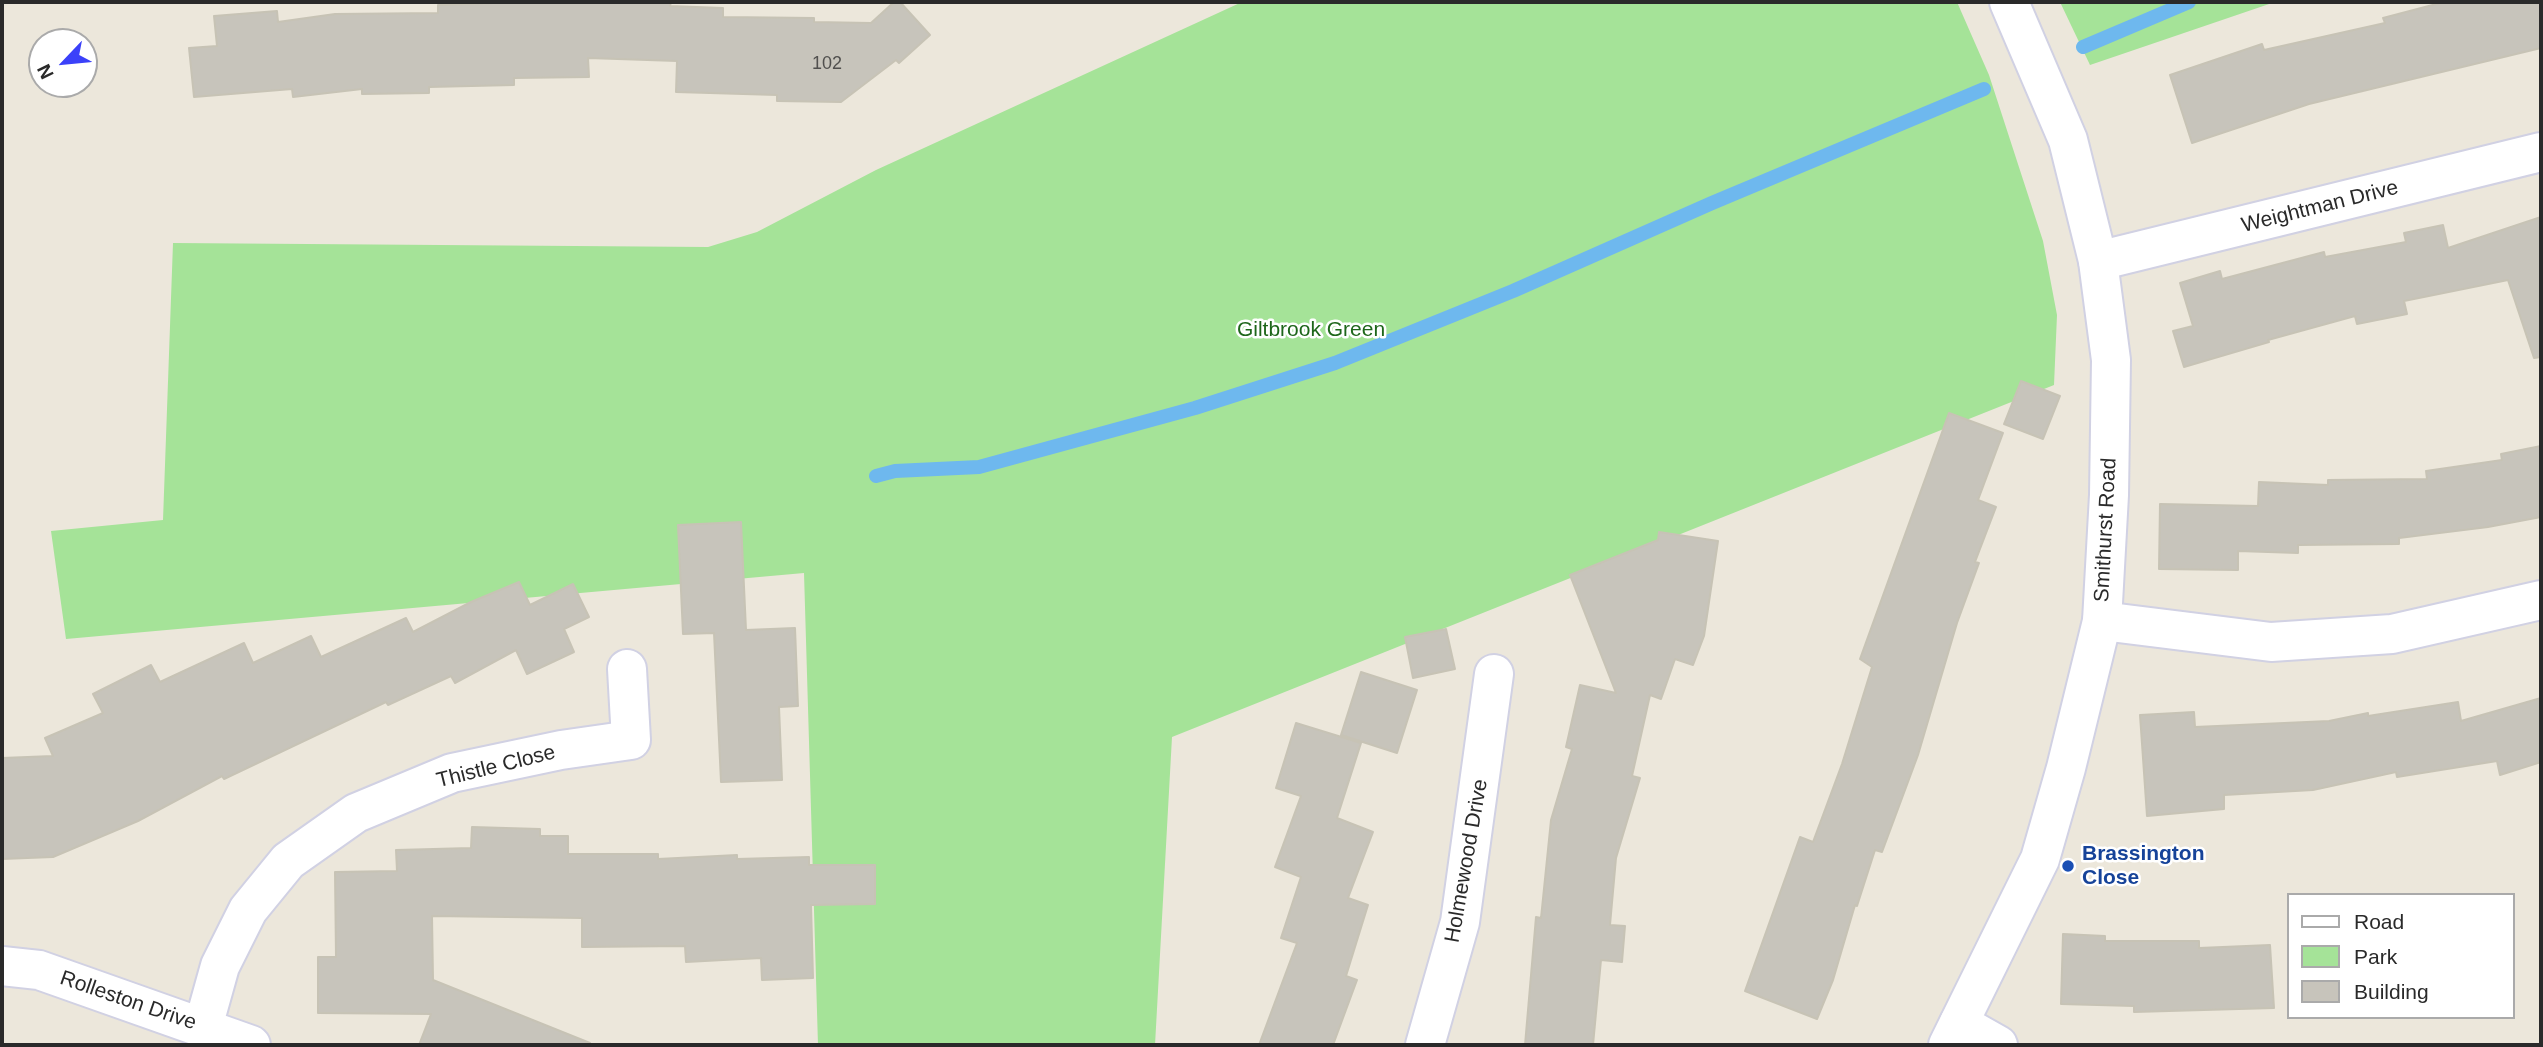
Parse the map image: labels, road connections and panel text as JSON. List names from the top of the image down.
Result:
{
  "streets": {
    "street": [
      "Weightman Drive",
      "Smithurst Road",
      "Thistle Close",
      "Holmewood Drive",
      "Rolleston Drive"
    ]
  },
  "crossings": [
    ["Weightman Drive", "Smithurst Road"],
    ["Thistle Close", "Rolleston Drive"]
  ],
  "parks": ["Giltbrook Green"],
  "places": ["Brassington Close"],
  "house_numbers": ["102"],
  "legend": ["Road", "Park", "Building"],
  "north": "bottom left"
}
